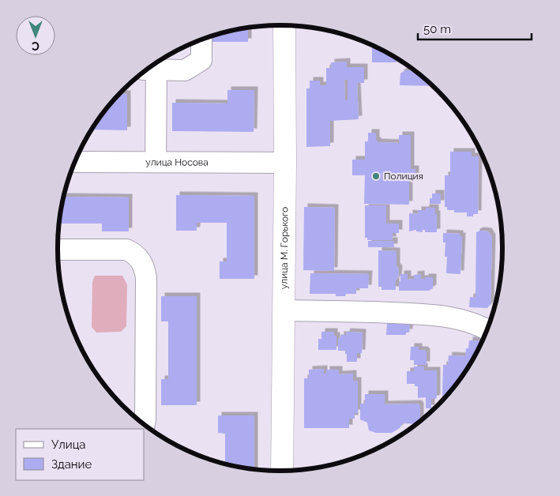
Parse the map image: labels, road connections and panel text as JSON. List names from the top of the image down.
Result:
{
  "streets": {
    "main road": ["улица М. Горького"],
    "street": ["улица Носова"]
  },
  "crossings": [
    ["улица Носова", "улица М. Горького"]
  ],
  "places": ["Полиция"],
  "legend": ["Улица", "Здание"],
  "scale_bar": "50 m",
  "north": "bottom"
}
